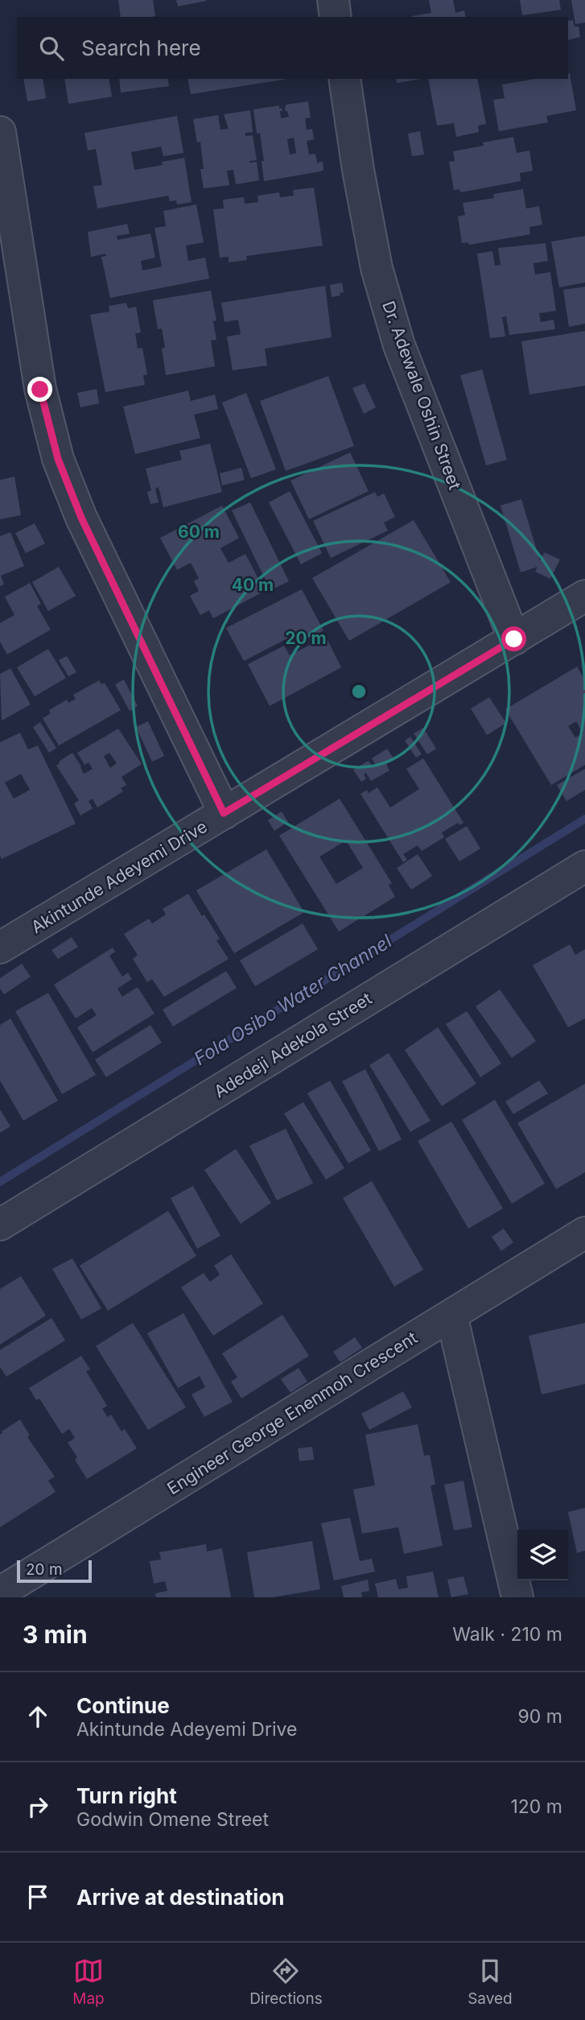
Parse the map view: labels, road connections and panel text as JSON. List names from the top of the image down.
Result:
{
  "streets": {
    "street": [
      "Dr. Adewale Oshin Street",
      "Akintunde Adeyemi Drive",
      "Adedeji Adekola Street",
      "Engineer George Enenmoh Crescent"
    ]
  },
  "crossings": [
    ["Dr. Adewale Oshin Street", "Akintunde Adeyemi Drive"]
  ],
  "water": ["Fola Osibo Water Channel"],
  "scale_bar": "20 m",
  "page": {
    "search": "Search here",
    "scale": "20 m",
    "heading": ["3 min", "Walk · 210 m"],
    "list": [
      ["Continue", "Akintunde Adeyemi Drive", "90 m"],
      ["Turn right", "Godwin Omene Street", "120 m"],
      "Arrive at destination"
    ],
    "nav": ["Map", "Directions", "Saved"]
  },
  "rings": ["60 m", "40 m", "20 m"]
}
